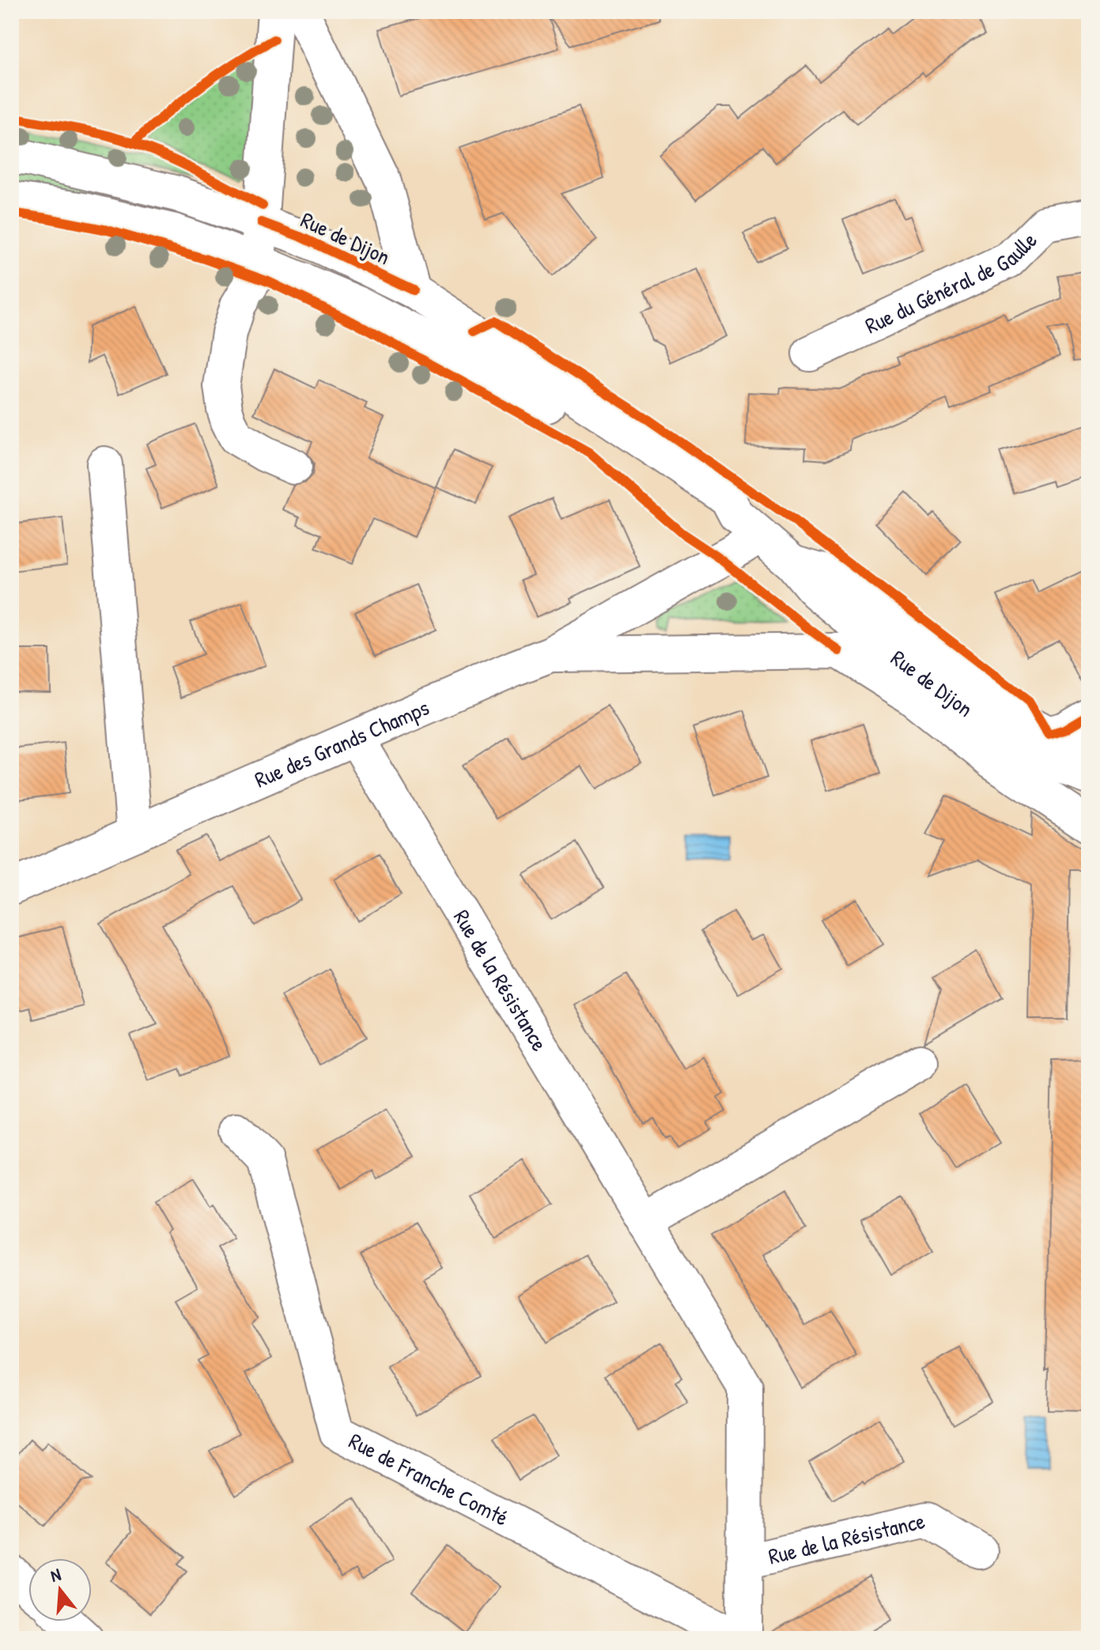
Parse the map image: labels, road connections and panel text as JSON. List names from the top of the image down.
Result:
{
  "streets": {
    "street": [
      "Rue de Dijon",
      "Rue du Général de Gaulle",
      "Rue des Grands Champs",
      "Rue de la Résistance",
      "Rue de Franche Comté"
    ]
  },
  "crossings": [
    ["Rue de Dijon", "Rue des Grands Champs"],
    ["Rue des Grands Champs", "Rue de la Résistance"]
  ],
  "north": "top"
}
